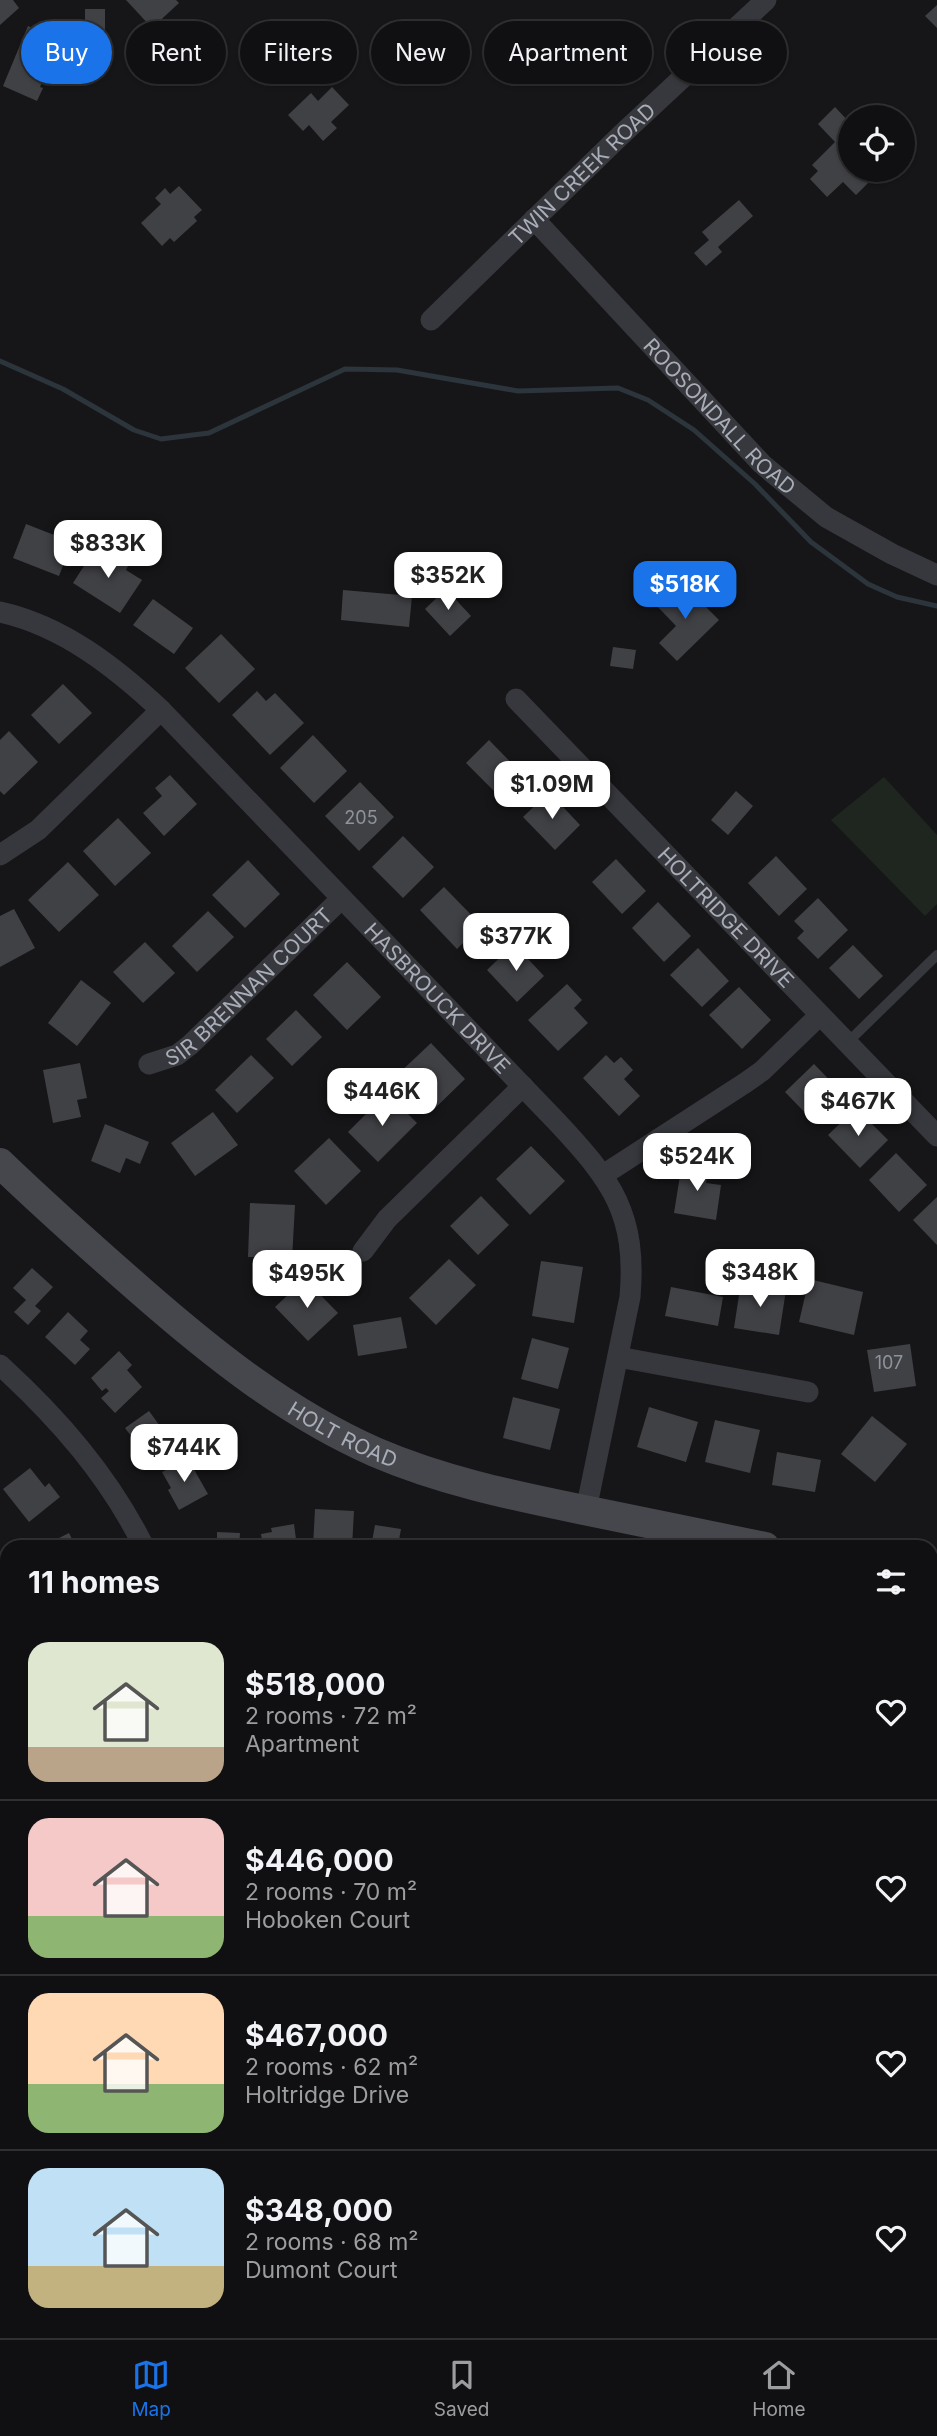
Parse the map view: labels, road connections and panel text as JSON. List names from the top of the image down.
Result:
{
  "streets": {
    "street": [
      "TWIN CREEK ROAD",
      "ROOSONDALL ROAD",
      "HOLTRIDGE DRIVE",
      "SIR BRENNAN COURT",
      "HASBROUCK DRIVE",
      "HOLT ROAD"
    ]
  },
  "crossings": [
    ["TWIN CREEK ROAD", "ROOSONDALL ROAD"],
    ["SIR BRENNAN COURT", "HASBROUCK DRIVE"],
    ["HASBROUCK DRIVE", "HOLT ROAD"]
  ],
  "house_numbers": ["205", "107"],
  "page": {
    "chip": [
      "Buy",
      "Rent",
      "Filters",
      "New",
      "Apartment",
      "House"
    ],
    "price": [
      "$833K",
      "$352K",
      "$518K",
      "$1.09M",
      "$377K",
      "$446K",
      "$467K",
      "$524K",
      "$348K",
      "$495K",
      "$744K"
    ],
    "heading": "11 homes",
    "list": [
      {
        "name": "$518,000",
        "note": "2 rooms · 72 m² · Apartment"
      },
      {
        "name": "$446,000",
        "note": "2 rooms · 70 m² · Hoboken Court"
      },
      {
        "name": "$467,000",
        "note": "2 rooms · 62 m² · Holtridge Drive"
      },
      {
        "name": "$348,000",
        "note": "2 rooms · 68 m² · Dumont Court"
      }
    ],
    "tabs": ["Map", "Saved", "Home"]
  }
}
